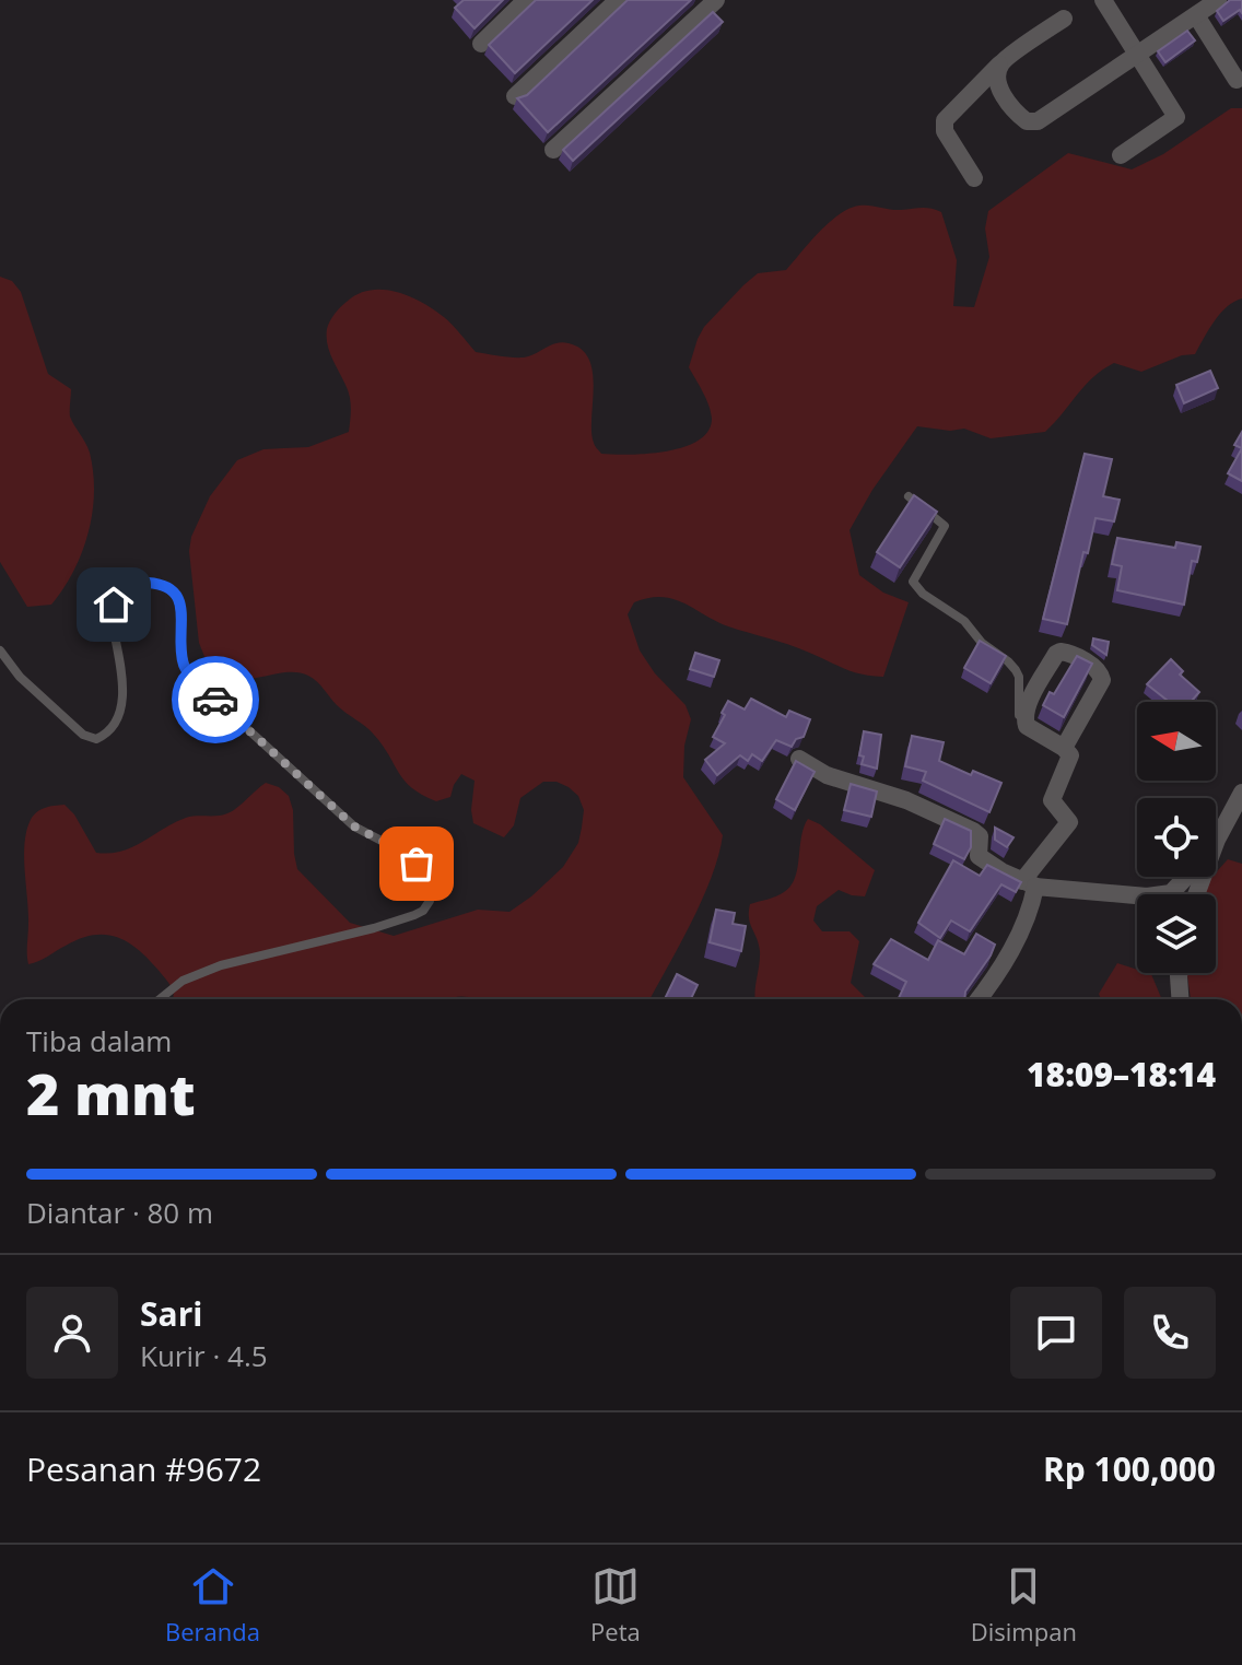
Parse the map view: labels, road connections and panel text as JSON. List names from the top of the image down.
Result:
{
  "north": "left",
  "page": {
    "heading": ["2 mnt", "Tiba dalam", "18:09–18:14"],
    "panel": [
      "Sari",
      "Kurir · 4.5",
      "Pesanan #9672",
      "Rp 100,000"
    ],
    "bar": "Diantar · 80 m",
    "tabs": ["Beranda", "Peta", "Disimpan"]
  }
}
